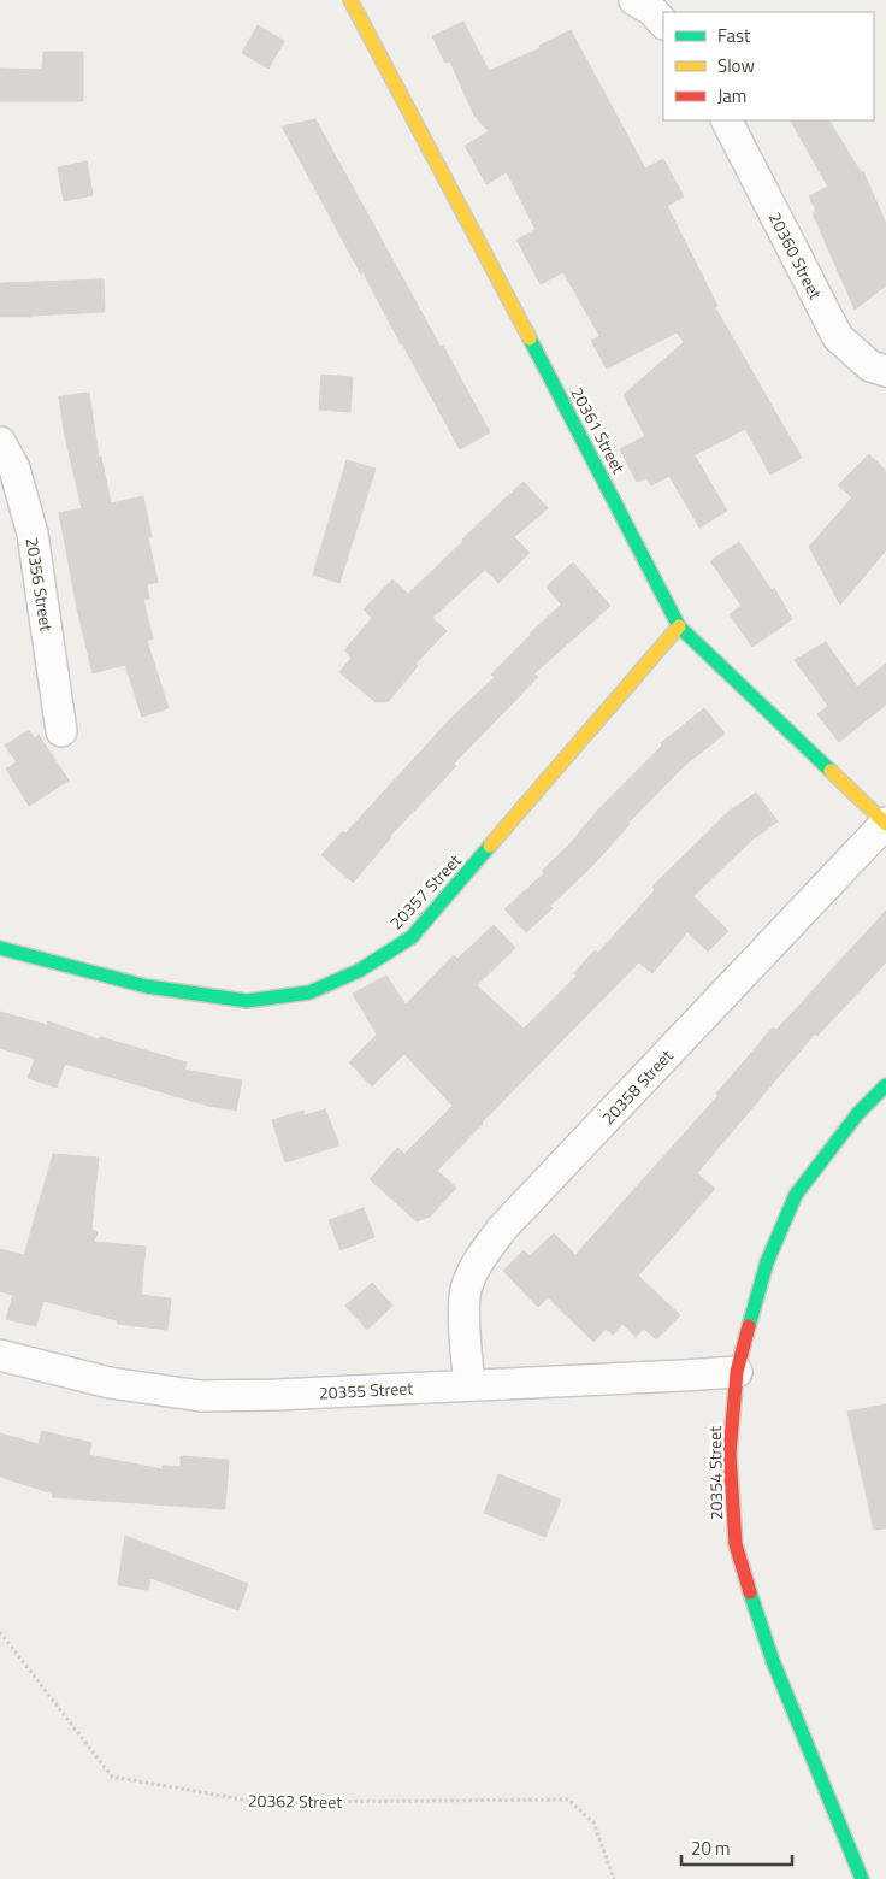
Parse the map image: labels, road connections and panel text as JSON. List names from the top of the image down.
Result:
{
  "streets": {
    "street": [
      "20360 Street",
      "20361 Street",
      "20356 Street",
      "20357 Street",
      "20358 Street",
      "20355 Street",
      "20354 Street"
    ],
    "path": ["20362 Street"]
  },
  "crossings": [
    ["20361 Street", "20357 Street"],
    ["20361 Street", "20358 Street"],
    ["20358 Street", "20355 Street"],
    ["20355 Street", "20354 Street"]
  ],
  "legend": ["Fast", "Slow", "Jam"],
  "scale_bar": "20 m"
}
